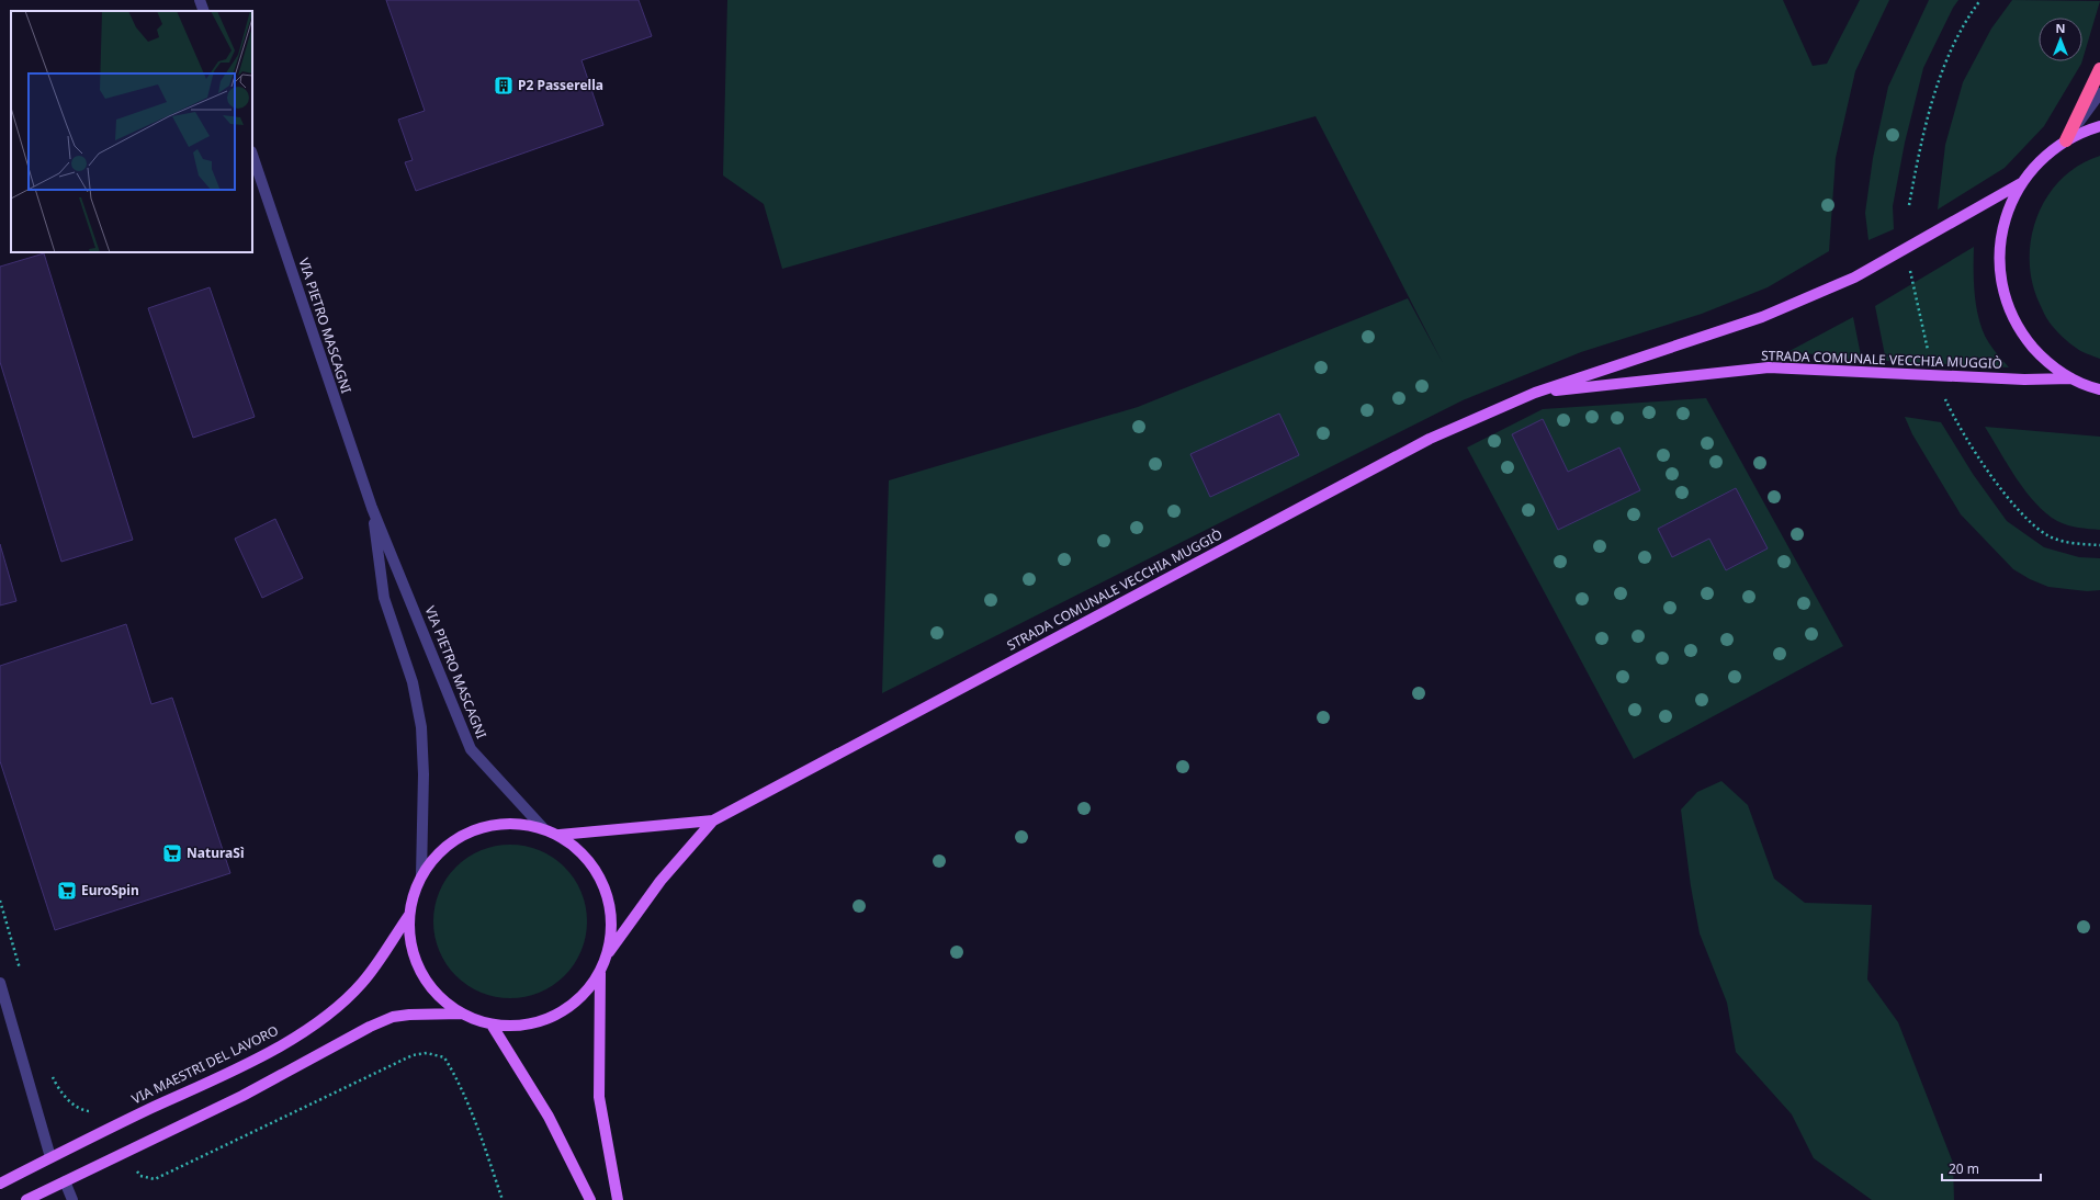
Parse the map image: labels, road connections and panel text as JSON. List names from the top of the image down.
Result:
{
  "streets": {
    "main road": ["STRADA COMUNALE VECCHIA MUGGIÒ", "VIA MAESTRI DEL LAVORO"],
    "street": ["VIA PIETRO MASCAGNI"]
  },
  "places": {
    "building": ["P2 Passerella"],
    "supermarket": ["NaturaSì", "EuroSpin"]
  },
  "scale_bar": "20 m",
  "north": "top"
}
